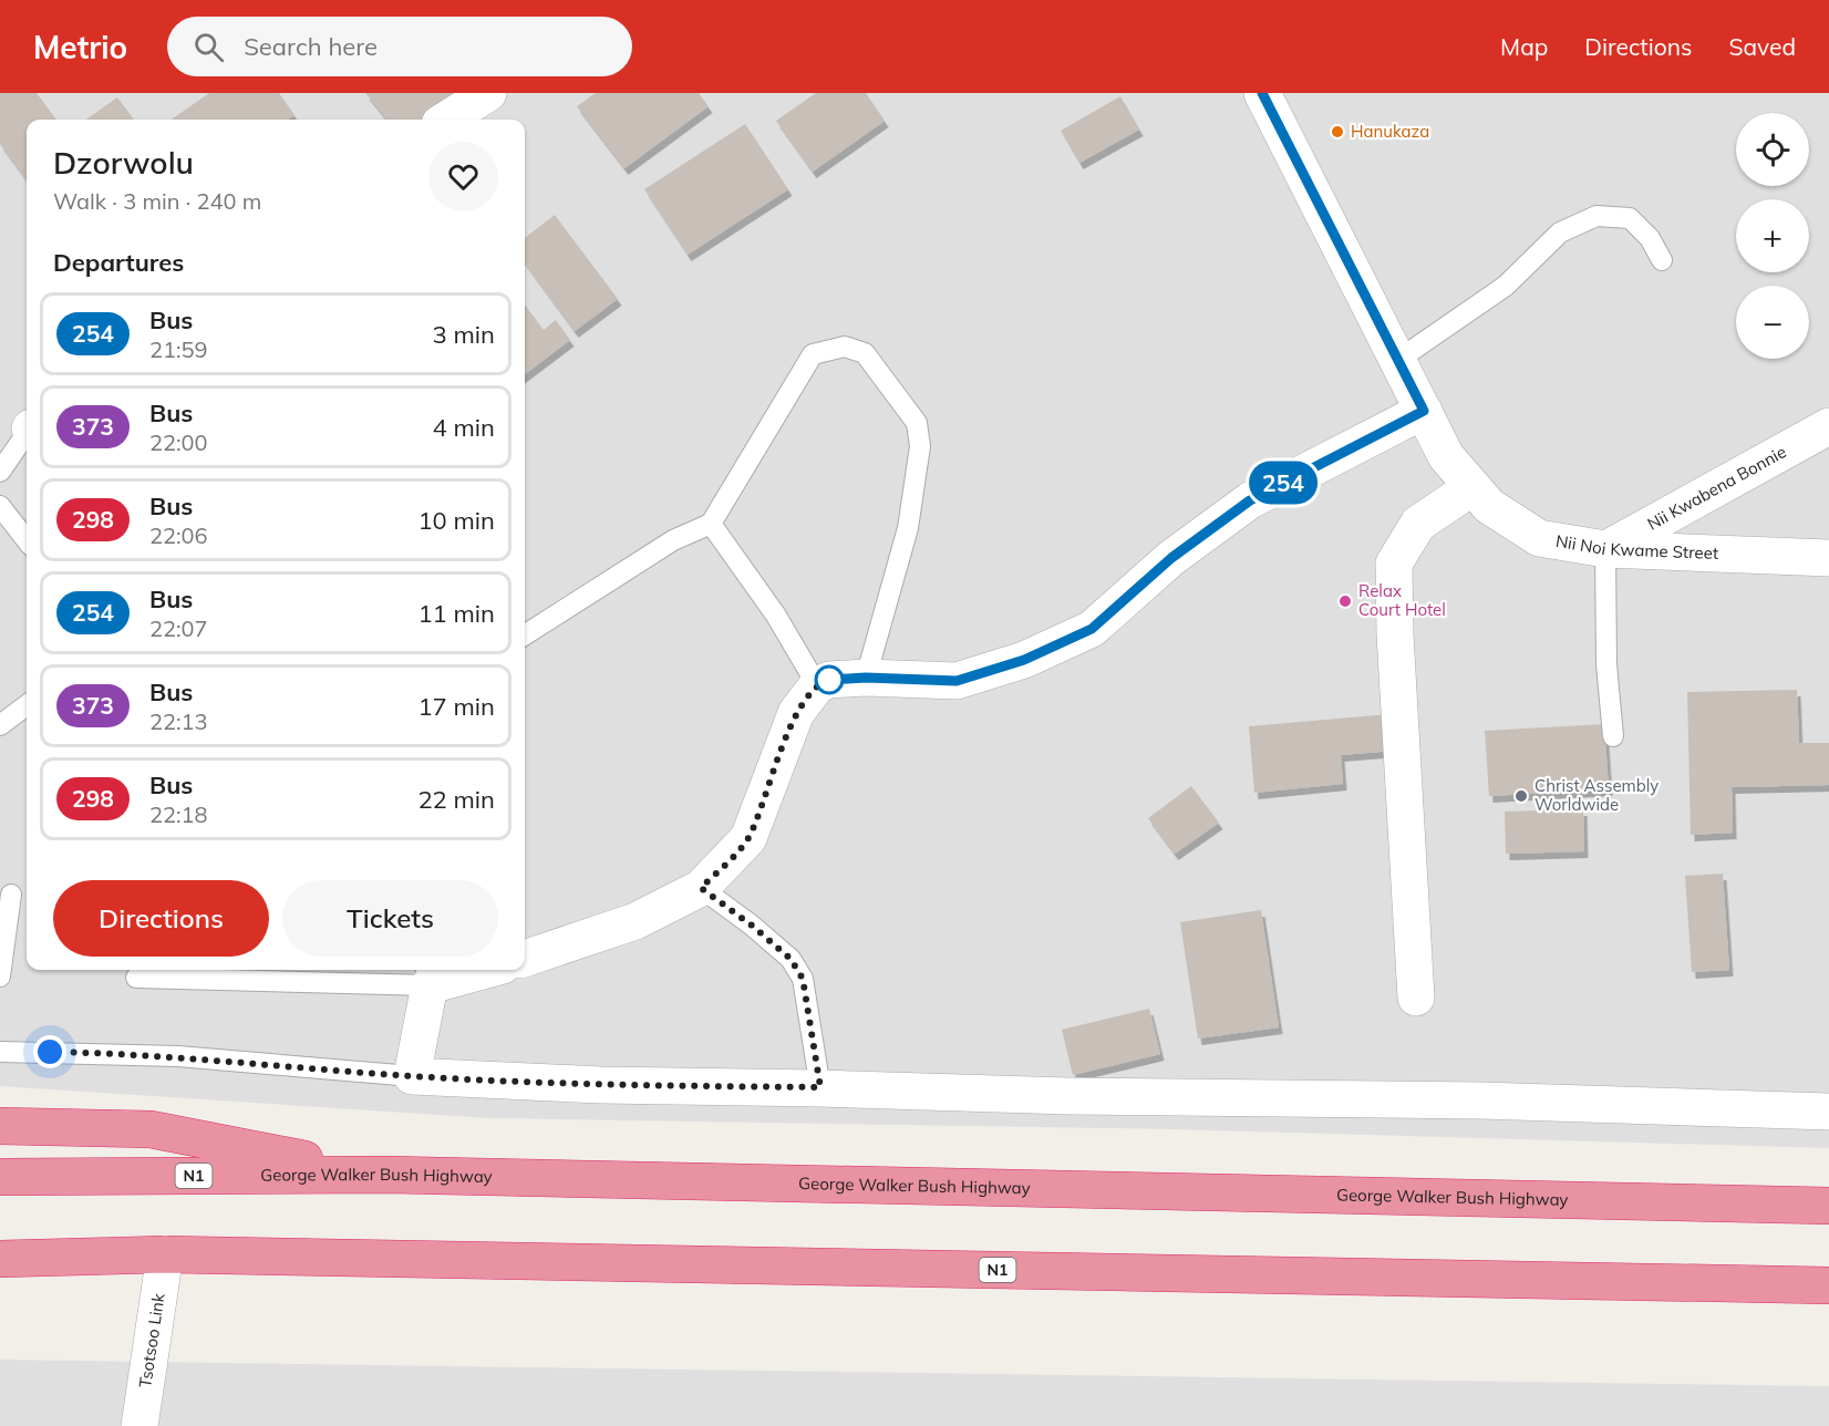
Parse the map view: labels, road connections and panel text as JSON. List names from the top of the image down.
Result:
{
  "streets": {
    "highway": ["N1", "George Walker Bush Highway"],
    "street": ["Nii Kwabena Bonnie", "Nii Noi Kwame Street", "Tsotsoo Link"]
  },
  "crossings": [
    ["Nii Kwabena Bonnie", "Nii Noi Kwame Street"],
    ["N1", "Tsotsoo Link"]
  ],
  "places": ["Hanukaza", "Relax Court Hotel", "Christ Assembly Worldwide"],
  "lines": ["bus line 254"],
  "page": {
    "header": "Metrio",
    "search": "Search here",
    "nav": ["Map", "Directions", "Saved"],
    "on_map": "254",
    "map_buttons": ["+", "−"],
    "heading": [
      ["Dzorwolu", "Walk · 3 min · 240 m"],
      "Departures"
    ],
    "list": [
      {
        "mark": "254",
        "name": "Bus",
        "note": "21:59",
        "value": "3 min"
      },
      {
        "mark": "373",
        "name": "Bus",
        "note": "22:00",
        "value": "4 min"
      },
      {
        "mark": "298",
        "name": "Bus",
        "note": "22:06",
        "value": "10 min"
      },
      {
        "mark": "254",
        "name": "Bus",
        "note": "22:07",
        "value": "11 min"
      },
      {
        "mark": "373",
        "name": "Bus",
        "note": "22:13",
        "value": "17 min"
      },
      {
        "mark": "298",
        "name": "Bus",
        "note": "22:18",
        "value": "22 min"
      }
    ],
    "buttons": ["Directions", "Tickets"]
  }
}
